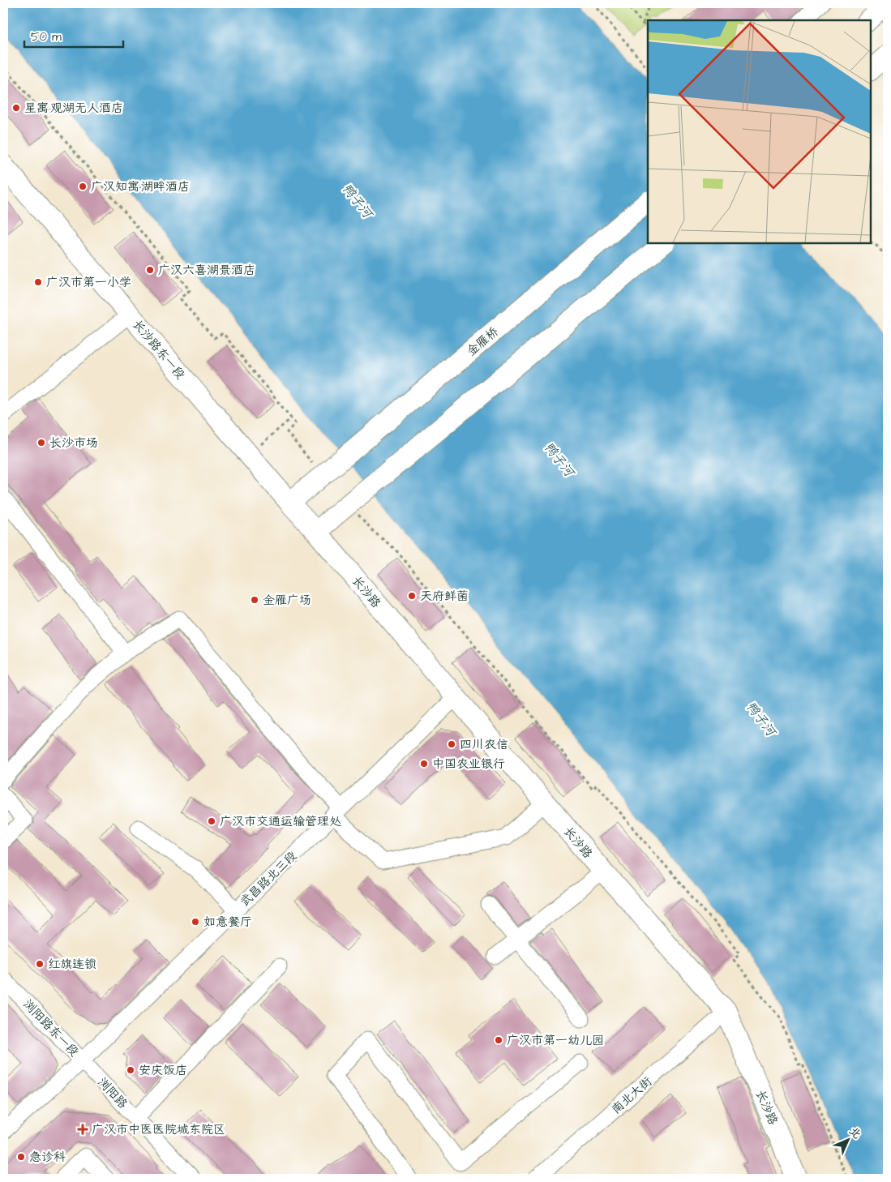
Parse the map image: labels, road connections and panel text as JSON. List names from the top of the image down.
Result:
{
  "streets": {
    "main road": ["金雁桥", "长沙路东一段", "长沙路"],
    "street": [
      "武昌路北三段",
      "浏阳路东一段",
      "浏阳路",
      "南北大街"
    ]
  },
  "crossings": [
    ["金雁桥", "长沙路东一段"],
    ["长沙路东一段", "长沙路"],
    ["长沙路", "武昌路北三段"],
    ["长沙路", "南北大街"],
    ["武昌路北三段", "浏阳路东一段"],
    ["武昌路北三段", "浏阳路"],
    ["浏阳路东一段", "浏阳路"]
  ],
  "water": ["鸭子河"],
  "places": {
    "other": [
      "星寓·观湖无人酒店",
      "广汉知寓·湖畔酒店",
      "广汉六喜湖景酒店",
      "广汉市第一小学",
      "长沙市场",
      "天府鲜菌",
      "金雁广场",
      "四川农信",
      "中国农业银行",
      "广汉市交通运输管理处",
      "如意餐厅",
      "红旗连锁",
      "广汉市第一幼儿园",
      "安庆饭店",
      "急诊科"
    ],
    "health": ["广汉市中医医院城东院区"]
  },
  "scale_bar": "50 m",
  "north": "top right"
}
